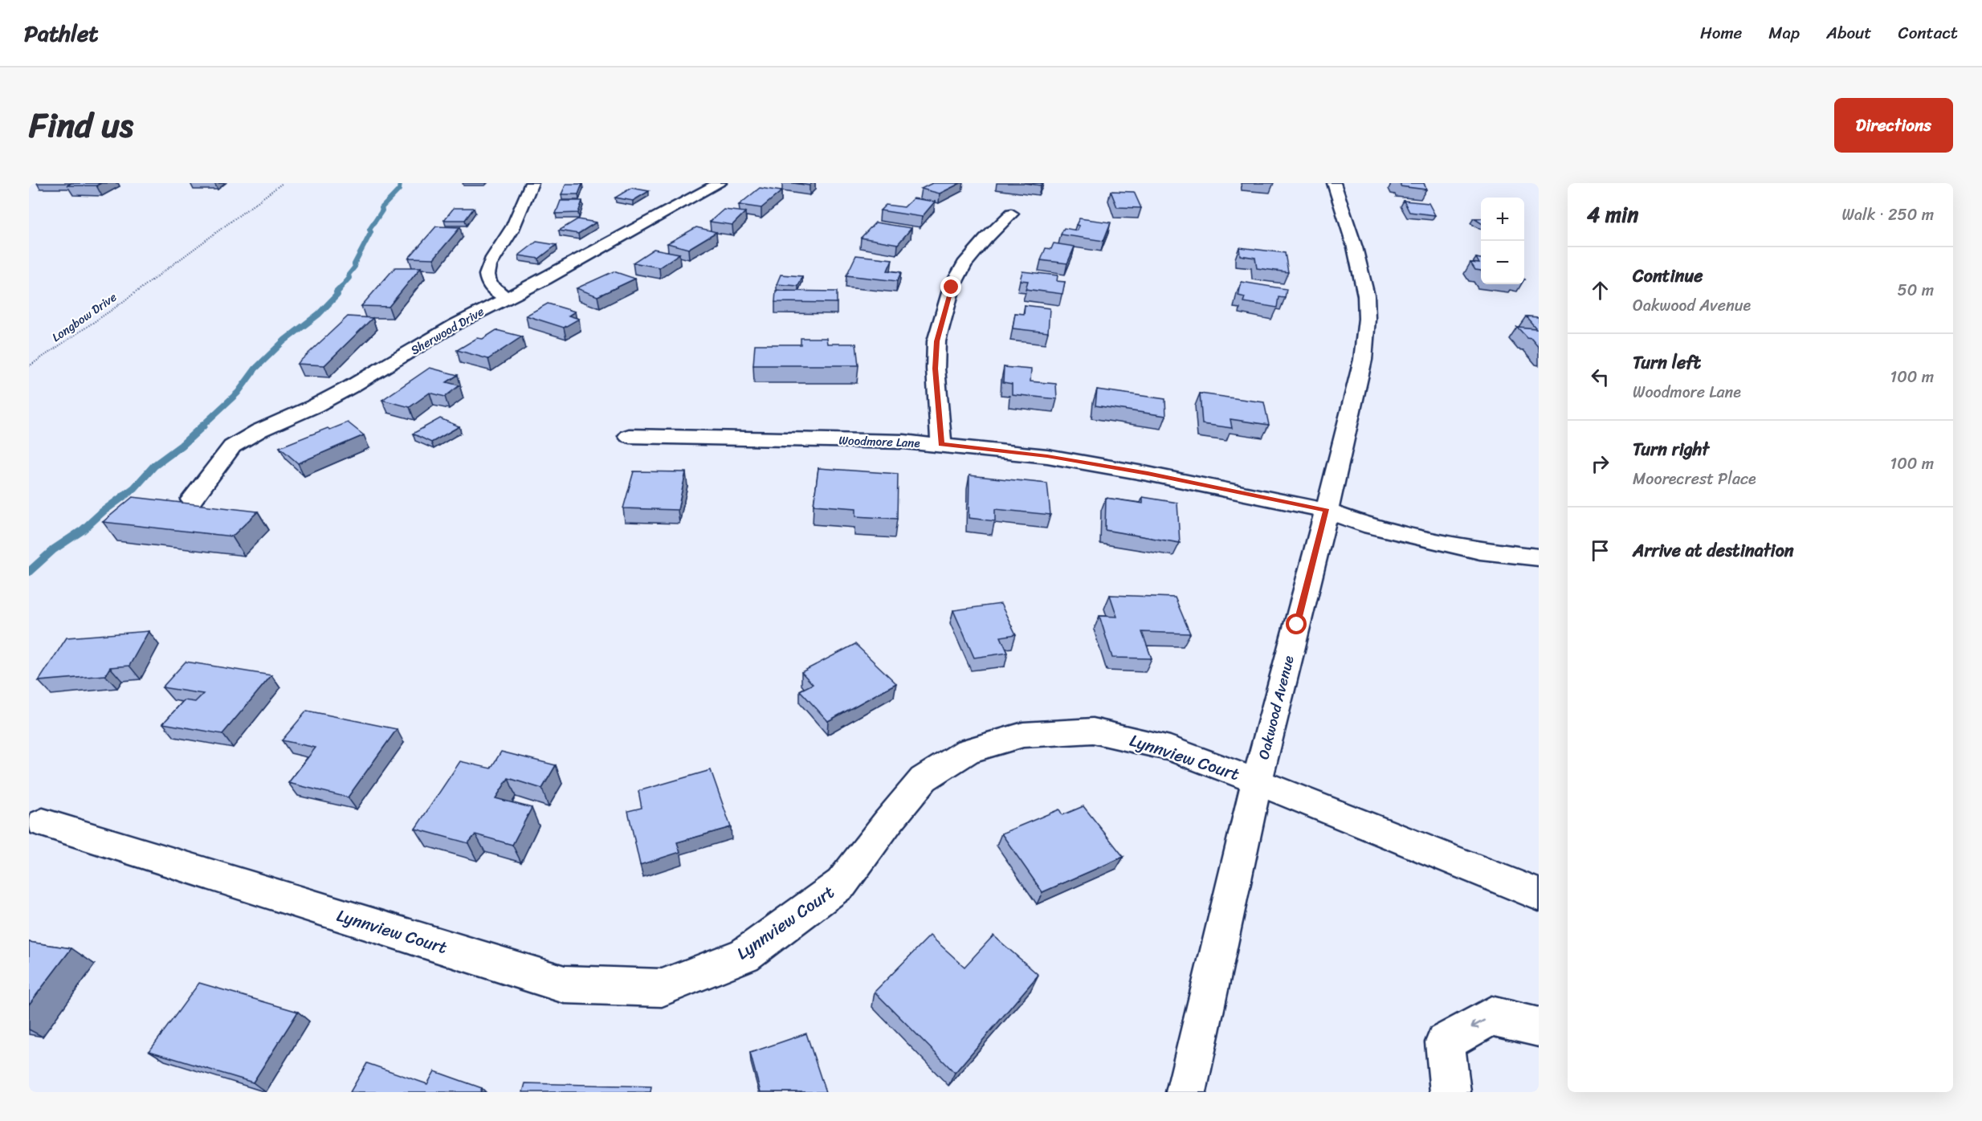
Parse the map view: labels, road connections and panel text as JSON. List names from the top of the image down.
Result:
{
  "streets": {
    "street": [
      "Sherwood Drive",
      "Woodmore Lane",
      "Oakwood Avenue",
      "Lynnview Court"
    ],
    "path": ["Longbow Drive"]
  },
  "crossings": [
    ["Woodmore Lane", "Oakwood Avenue"],
    ["Oakwood Avenue", "Lynnview Court"]
  ],
  "page": {
    "header": "Pathlet",
    "nav": [
      "Home",
      "Map",
      "About",
      "Contact"
    ],
    "title": "Find us",
    "buttons": "Directions",
    "heading": ["4 min", "Walk · 250 m"],
    "map_buttons": ["+", "−"],
    "list": [
      ["Continue", "Oakwood Avenue", "50 m"],
      ["Turn left", "Woodmore Lane", "100 m"],
      ["Turn right", "Moorecrest Place", "100 m"],
      "Arrive at destination"
    ]
  }
}
